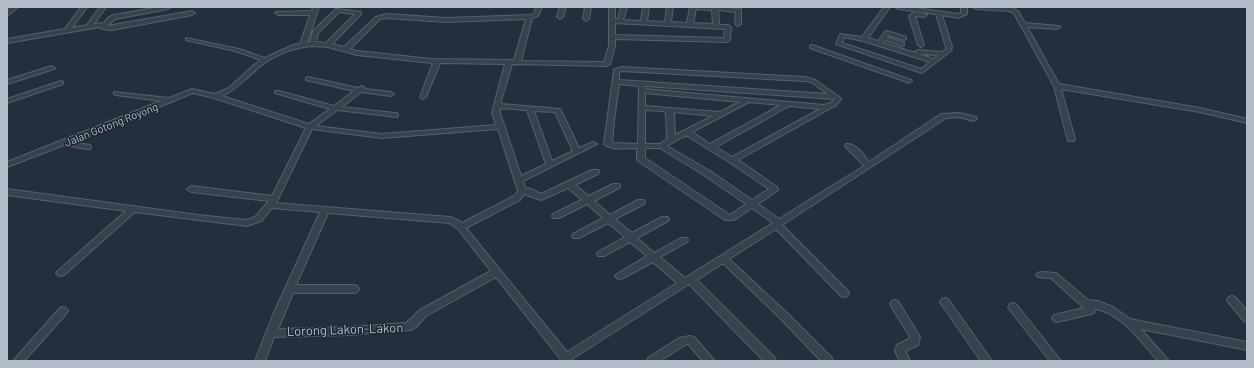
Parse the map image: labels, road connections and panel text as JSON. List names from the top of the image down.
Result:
{
  "streets": {
    "street": ["Jalan Gotong Royong", "Lorong Lakon-Lakon"]
  }
}
